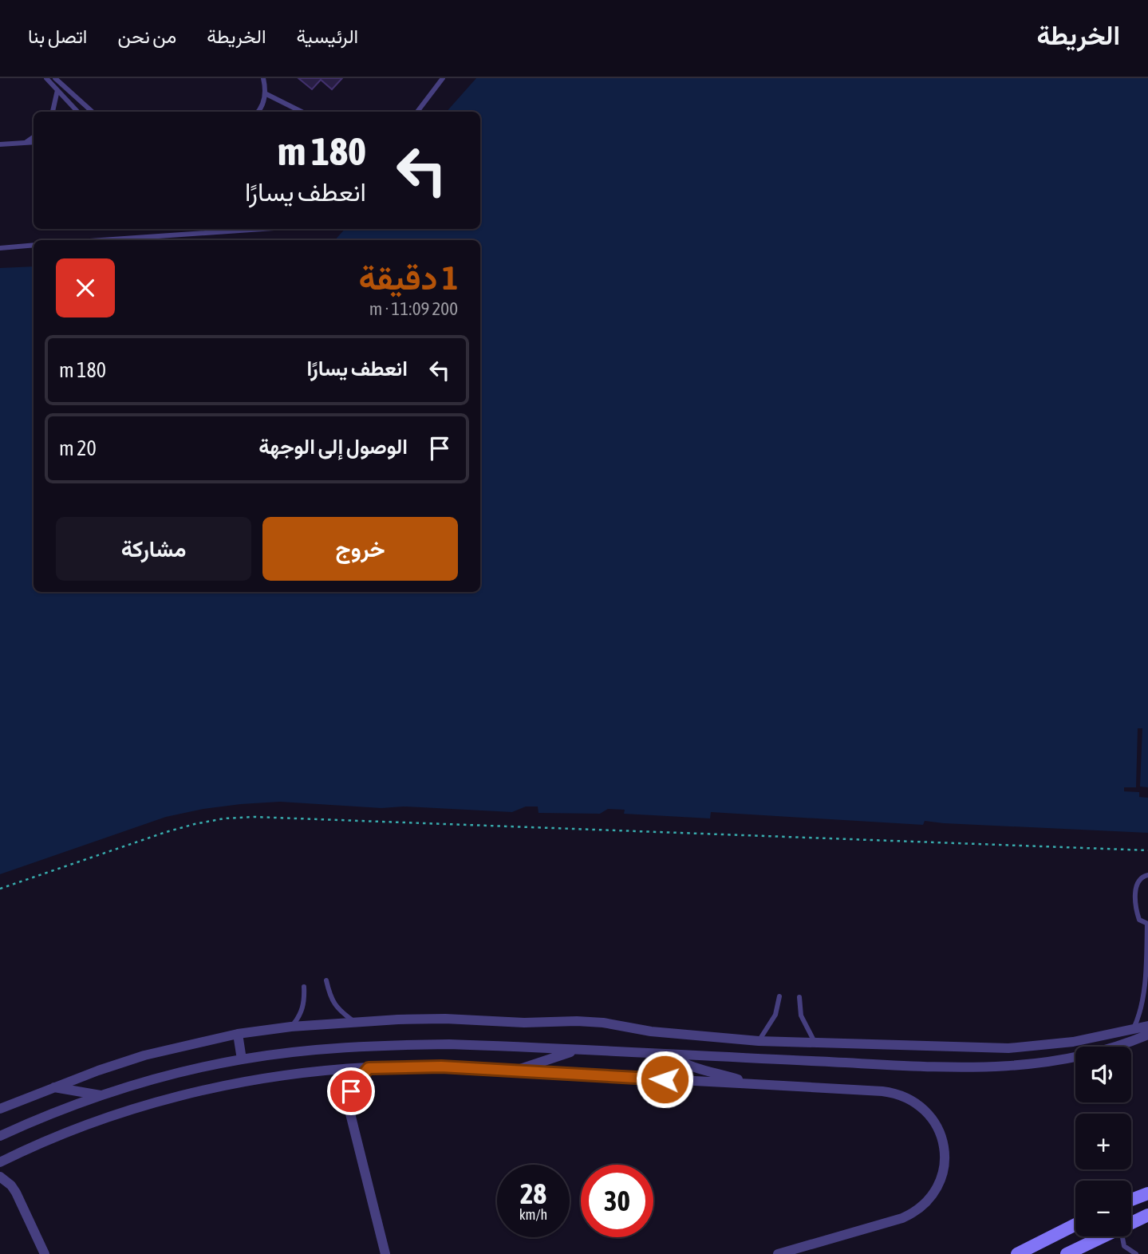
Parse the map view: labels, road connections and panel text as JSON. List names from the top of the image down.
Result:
{
  "page": {
    "header": "الخريطة",
    "nav": [
      "الرئيسية",
      "الخريطة",
      "من نحن",
      "اتصل بنا"
    ],
    "turn": ["180 m", "انعطف يسارًا"],
    "heading": ["1 دقيقة", "200 m · 11:09"],
    "list": [
      {
        "name": "انعطف يسارًا",
        "value": "180 m"
      },
      {
        "name": "الوصول إلى الوجهة",
        "value": "20 m"
      }
    ],
    "buttons": ["خروج", "مشاركة"],
    "map_buttons": ["+", "−"],
    "speed": "28 km/h",
    "limit": "30"
  }
}
